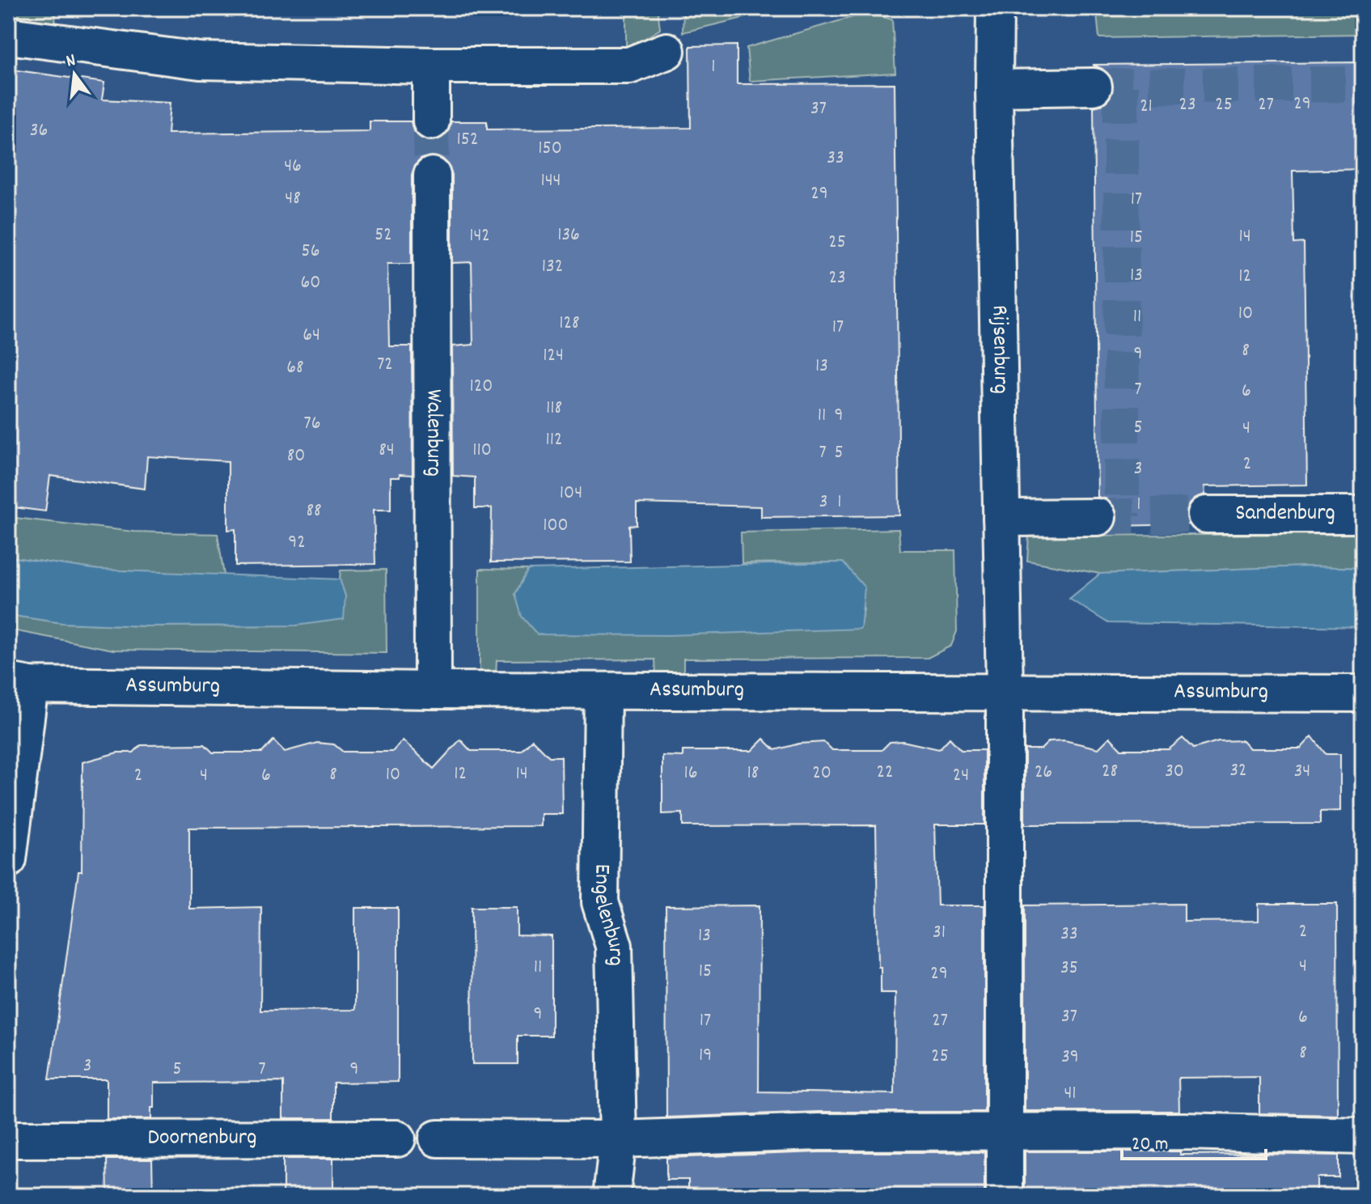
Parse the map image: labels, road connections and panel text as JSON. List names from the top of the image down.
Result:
{
  "streets": {
    "street": [
      "Rijsenburg",
      "Walenburg",
      "Sandenburg",
      "Assumburg",
      "Engelenburg",
      "Doornenburg"
    ]
  },
  "crossings": [
    ["Rijsenburg", "Assumburg"],
    ["Walenburg", "Assumburg"],
    ["Assumburg", "Engelenburg"]
  ],
  "house_numbers": [
    "1",
    "29",
    "23",
    "25",
    "27",
    "21",
    "37",
    "36",
    "152",
    "150",
    "33",
    "46",
    "144",
    "29",
    "48",
    "17",
    "52",
    "136",
    "142",
    "14",
    "15",
    "25",
    "56",
    "132",
    "13",
    "12",
    "23",
    "60",
    "10",
    "11",
    "128",
    "17",
    "64",
    "8",
    "9",
    "124",
    "72",
    "13",
    "68",
    "120",
    "7",
    "6",
    "118",
    "11",
    "9",
    "76",
    "5",
    "4",
    "112",
    "84",
    "110",
    "7",
    "5",
    "80",
    "2",
    "3",
    "104",
    "3",
    "1",
    "1",
    "88",
    "100",
    "92",
    "32",
    "28",
    "30",
    "34",
    "22",
    "26",
    "16",
    "18",
    "20",
    "12",
    "14",
    "8",
    "10",
    "2",
    "4",
    "6",
    "24",
    "2",
    "31",
    "33",
    "13",
    "4",
    "11",
    "35",
    "15",
    "29",
    "9",
    "37",
    "6",
    "17",
    "27",
    "8",
    "19",
    "25",
    "39",
    "3",
    "5",
    "7",
    "9",
    "41"
  ],
  "scale_bar": "20 m",
  "north": "top"
}
